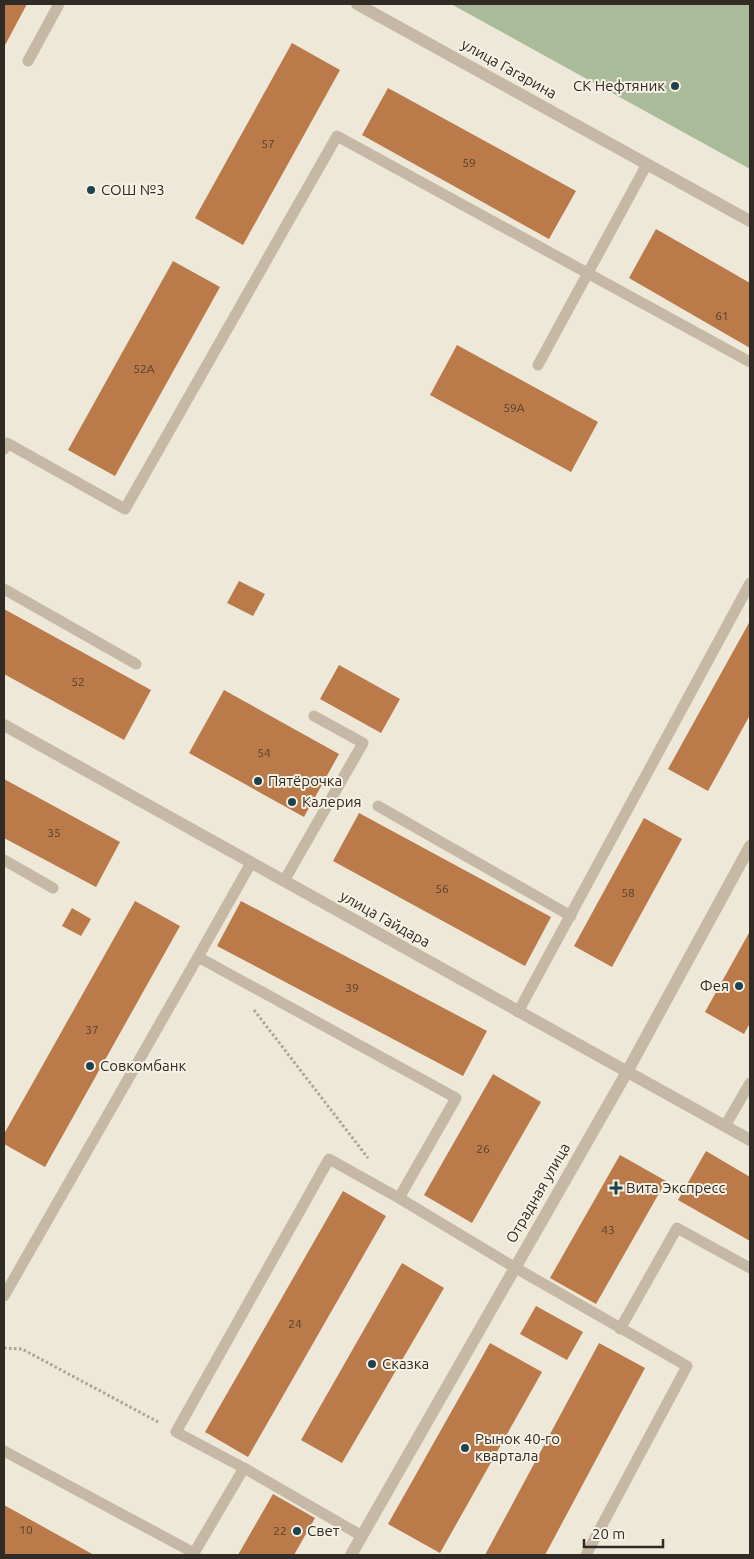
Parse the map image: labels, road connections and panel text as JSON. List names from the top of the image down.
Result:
{
  "streets": {
    "street": ["улица Гагарина", "улица Гайдара", "Отрадная улица"]
  },
  "crossings": [
    ["улица Гайдара", "Отрадная улица"]
  ],
  "places": {
    "other": [
      "СК Нефтяник",
      "СОШ №3",
      "Пятёрочка",
      "Калерия",
      "Фея",
      "Совкомбанк",
      "Сказка",
      "Рынок 40-го квартала",
      "Свет"
    ],
    "health": ["Вита Экспресс"]
  },
  "house_numbers": [
    "57",
    "59",
    "61",
    "52А",
    "59А",
    "52",
    "54",
    "35",
    "56",
    "58",
    "39",
    "37",
    "26",
    "43",
    "24",
    "10",
    "22"
  ],
  "scale_bar": "20 m"
}
